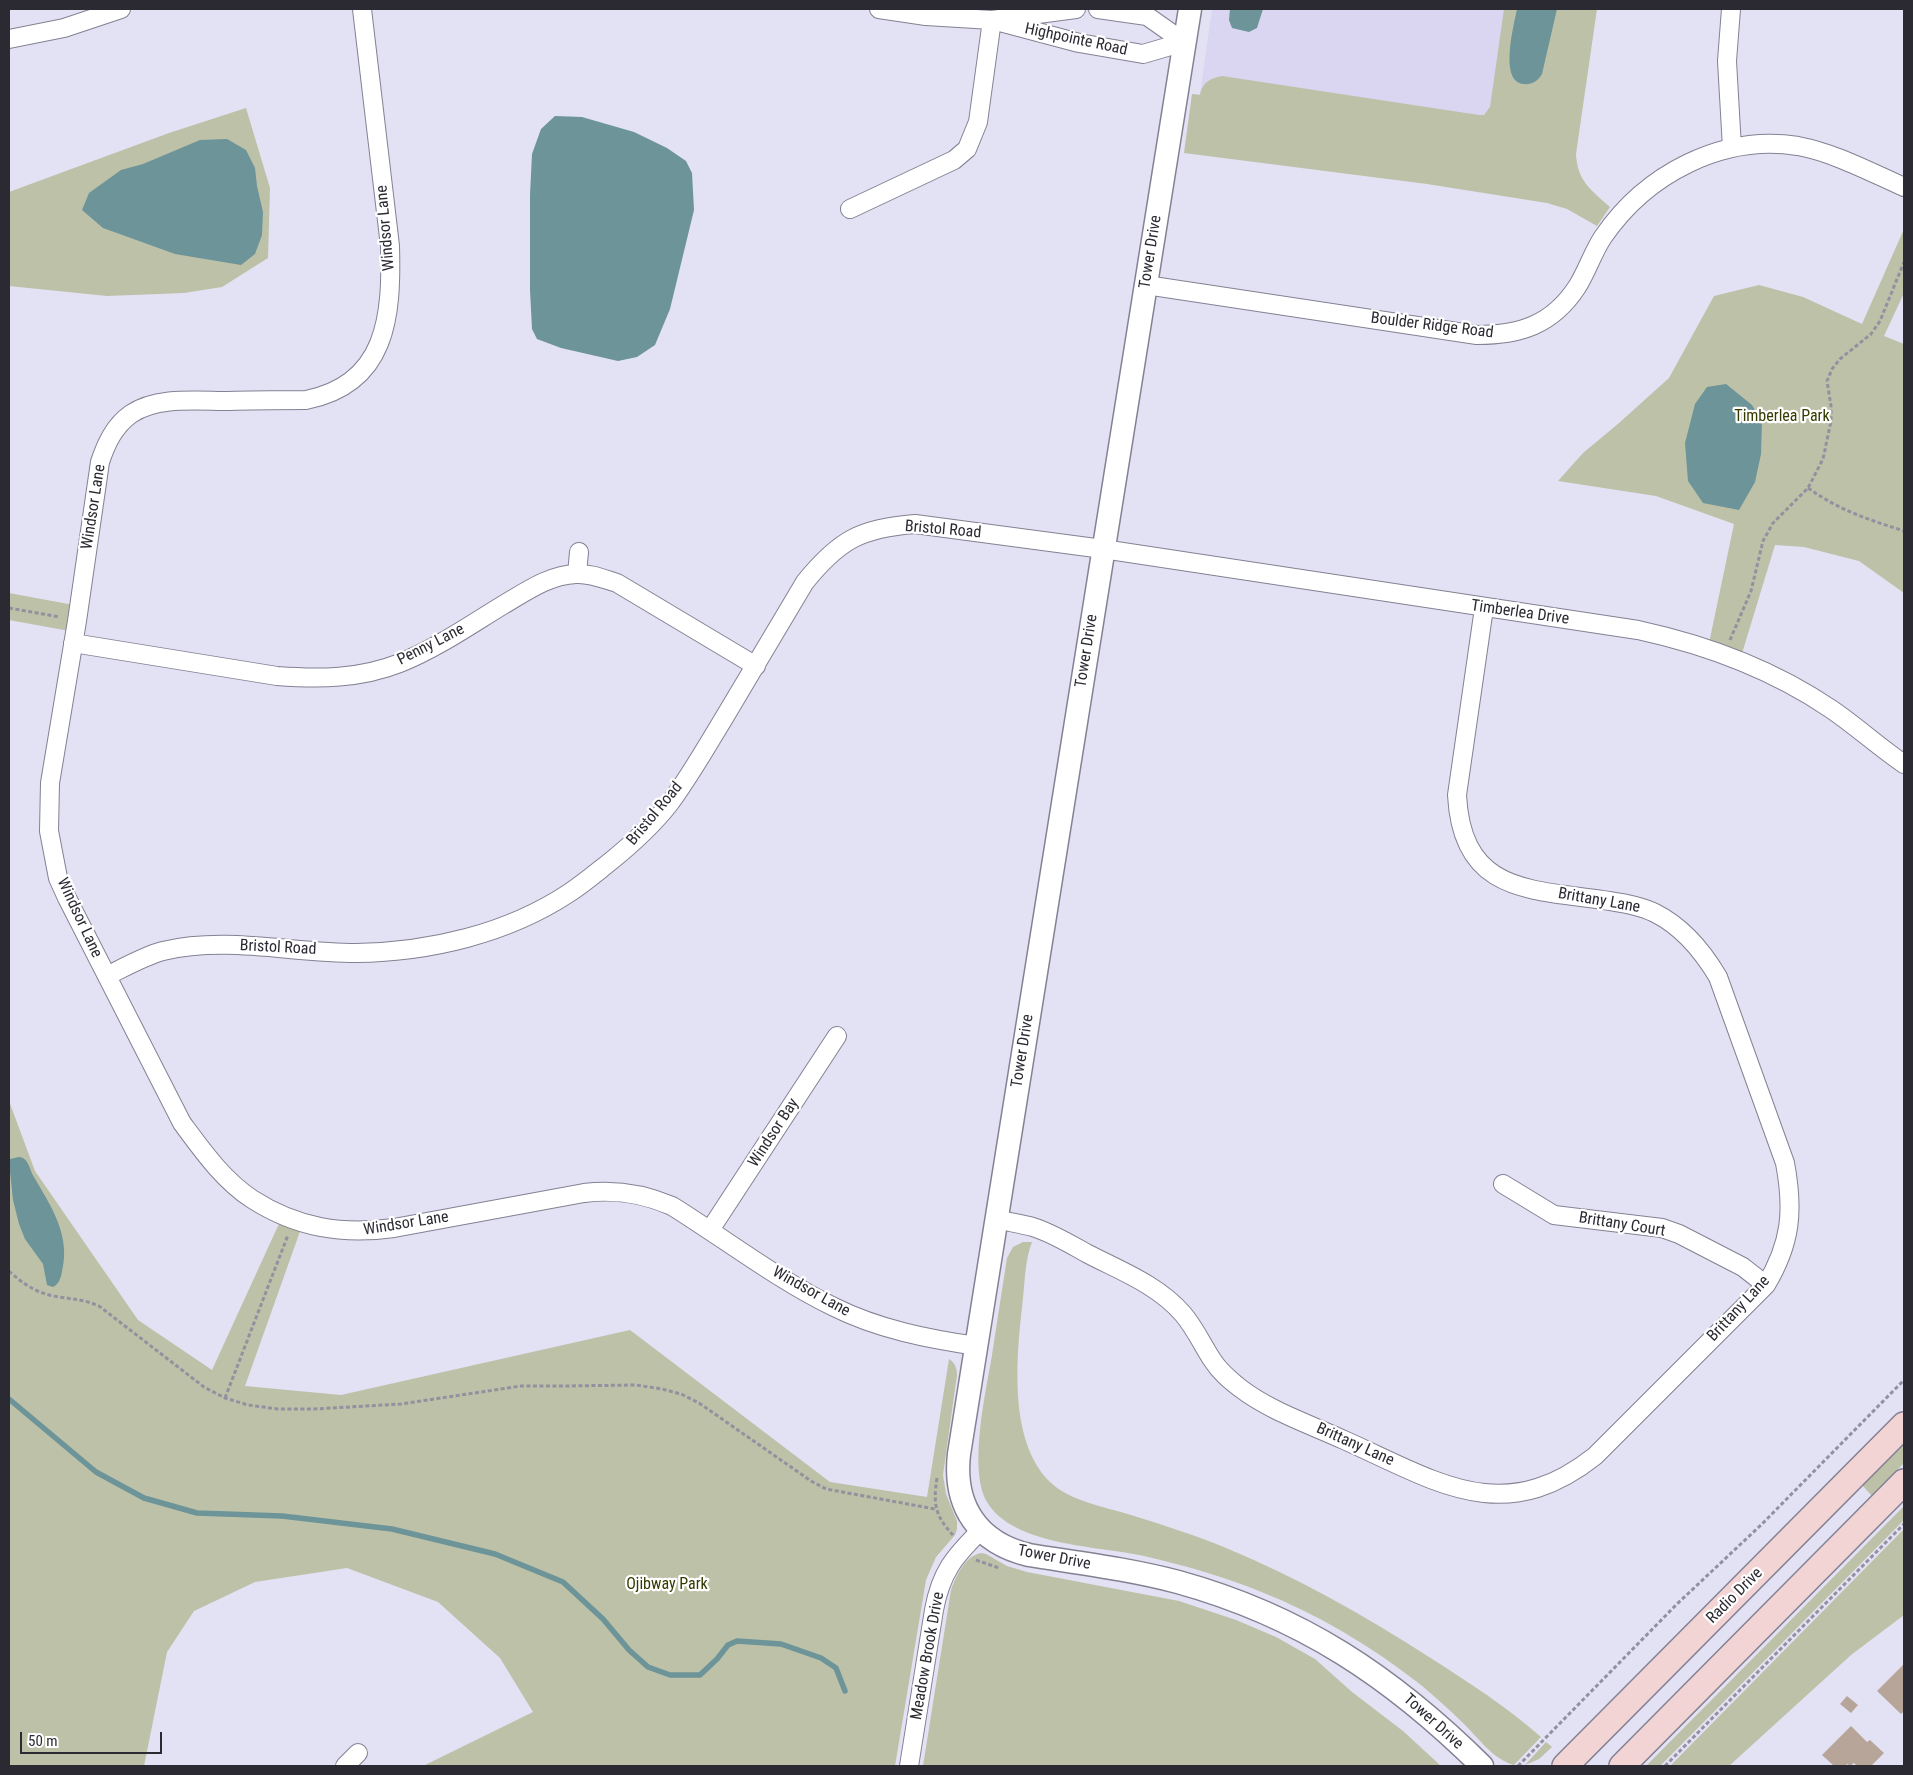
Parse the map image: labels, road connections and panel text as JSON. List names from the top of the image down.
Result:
{
  "streets": {
    "main road": ["Radio Drive"],
    "street": [
      "Highpointe Road",
      "Windsor Lane",
      "Tower Drive",
      "Boulder Ridge Road",
      "Bristol Road",
      "Timberlea Drive",
      "Penny Lane",
      "Brittany Lane",
      "Windsor Bay",
      "Brittany Court",
      "Meadow Brook Drive"
    ]
  },
  "crossings": [
    ["Highpointe Road", "Tower Drive"],
    ["Windsor Lane", "Tower Drive"],
    ["Windsor Lane", "Bristol Road"],
    ["Windsor Lane", "Penny Lane"],
    ["Windsor Lane", "Windsor Bay"],
    ["Tower Drive", "Boulder Ridge Road"],
    ["Tower Drive", "Bristol Road"],
    ["Tower Drive", "Timberlea Drive"],
    ["Tower Drive", "Brittany Lane"],
    ["Tower Drive", "Meadow Brook Drive"],
    ["Bristol Road", "Timberlea Drive"],
    ["Bristol Road", "Penny Lane"],
    ["Timberlea Drive", "Brittany Lane"],
    ["Brittany Lane", "Brittany Court"]
  ],
  "parks": ["Timberlea Park", "Ojibway Park"],
  "scale_bar": "50 m"
}
